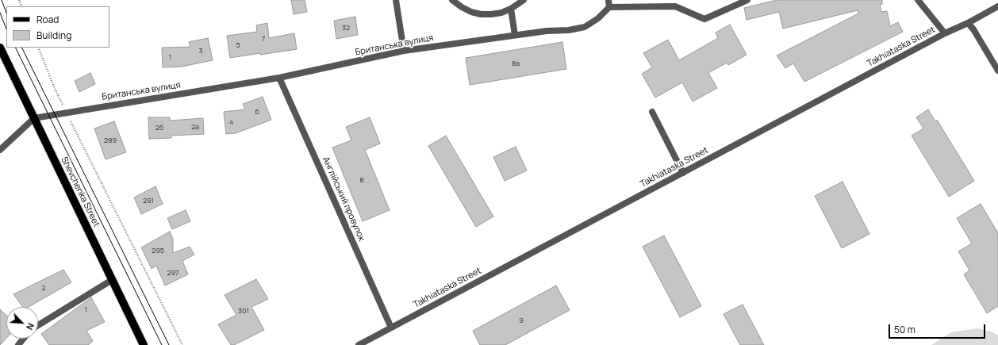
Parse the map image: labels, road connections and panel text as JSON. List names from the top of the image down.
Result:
{
  "streets": {
    "main road": ["Shevchenka Street"],
    "street": ["Британська вулиця", "Takhiataska Street", "Англійський провулок"]
  },
  "crossings": [
    ["Британська вулиця", "Shevchenka Street"],
    ["Британська вулиця", "Англійський провулок"],
    ["Takhiataska Street", "Англійський провулок"]
  ],
  "house_numbers": [
    "32",
    "7",
    "5",
    "3",
    "1",
    "8а",
    "6",
    "4",
    "2а",
    "2б",
    "289",
    "8",
    "291",
    "295",
    "297",
    "2",
    "1",
    "301",
    "9"
  ],
  "legend": ["Road", "Building"],
  "scale_bar": "50 m",
  "north": "bottom right"
}
